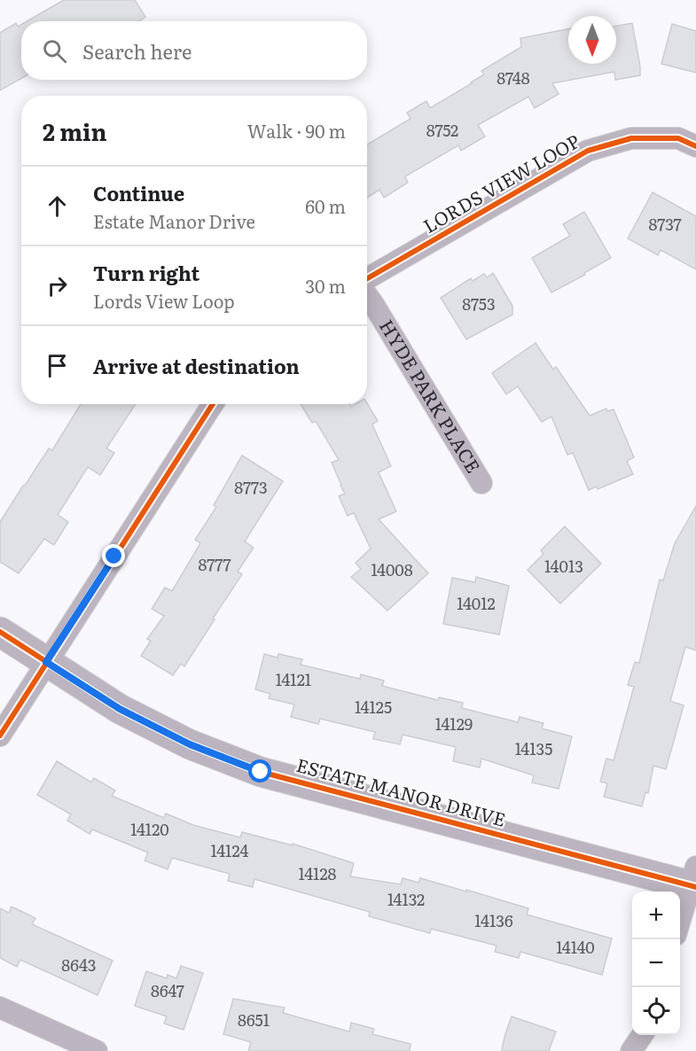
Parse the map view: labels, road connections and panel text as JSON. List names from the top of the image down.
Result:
{
  "streets": {
    "street": ["LORDS VIEW LOOP", "HYDE PARK PLACE", "ESTATE MANOR DRIVE"]
  },
  "house_numbers": [
    "8748",
    "8752",
    "8737",
    "8753",
    "8773",
    "8777",
    "14013",
    "14008",
    "14012",
    "14121",
    "14125",
    "14129",
    "14135",
    "14120",
    "14124",
    "14128",
    "14132",
    "14136",
    "14140",
    "8643",
    "8647",
    "8651"
  ],
  "north": "bottom",
  "page": {
    "search": "Search here",
    "heading": ["2 min", "Walk · 90 m"],
    "list": [
      ["Continue", "Estate Manor Drive", "60 m"],
      ["Turn right", "Lords View Loop", "30 m"],
      "Arrive at destination"
    ],
    "map_buttons": ["+", "−"]
  }
}
